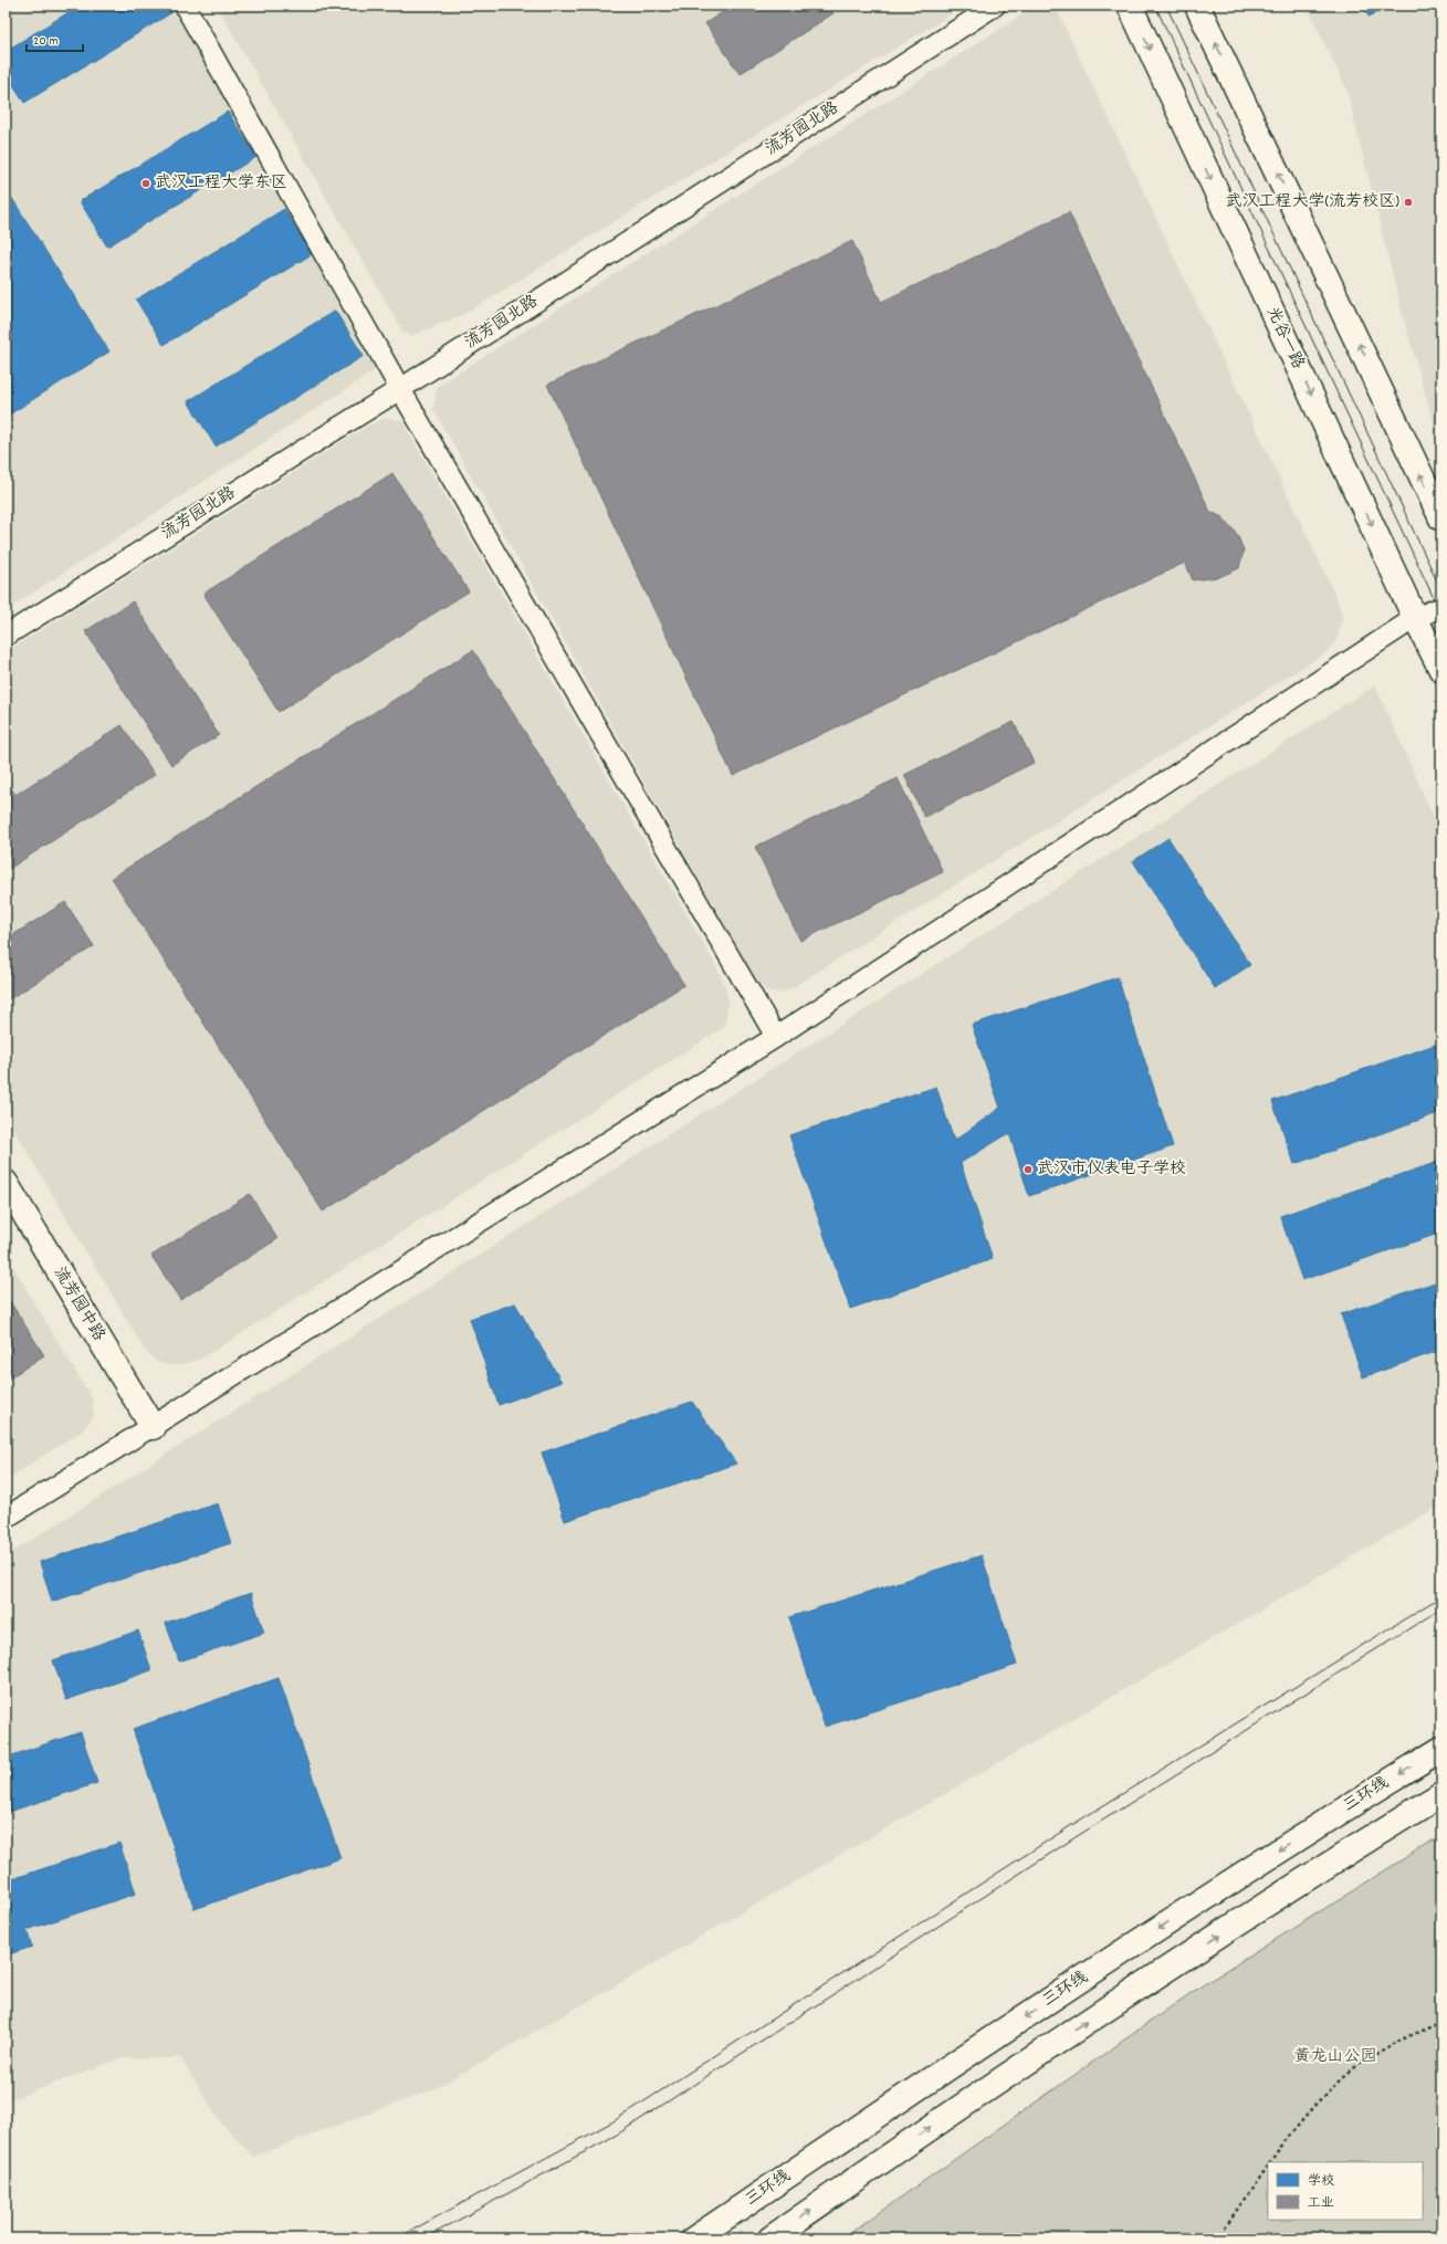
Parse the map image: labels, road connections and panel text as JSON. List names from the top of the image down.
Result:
{
  "streets": {
    "main road": ["光谷一路", "流芳园中路", "三环线"],
    "street": ["流芳园北路"]
  },
  "parks": ["黄龙山公园"],
  "places": ["武汉工程大学东区", "武汉工程大学(流芳校区)", "武汉市仪表电子学校"],
  "legend": ["学校", "工业"],
  "scale_bar": "20 m"
}
